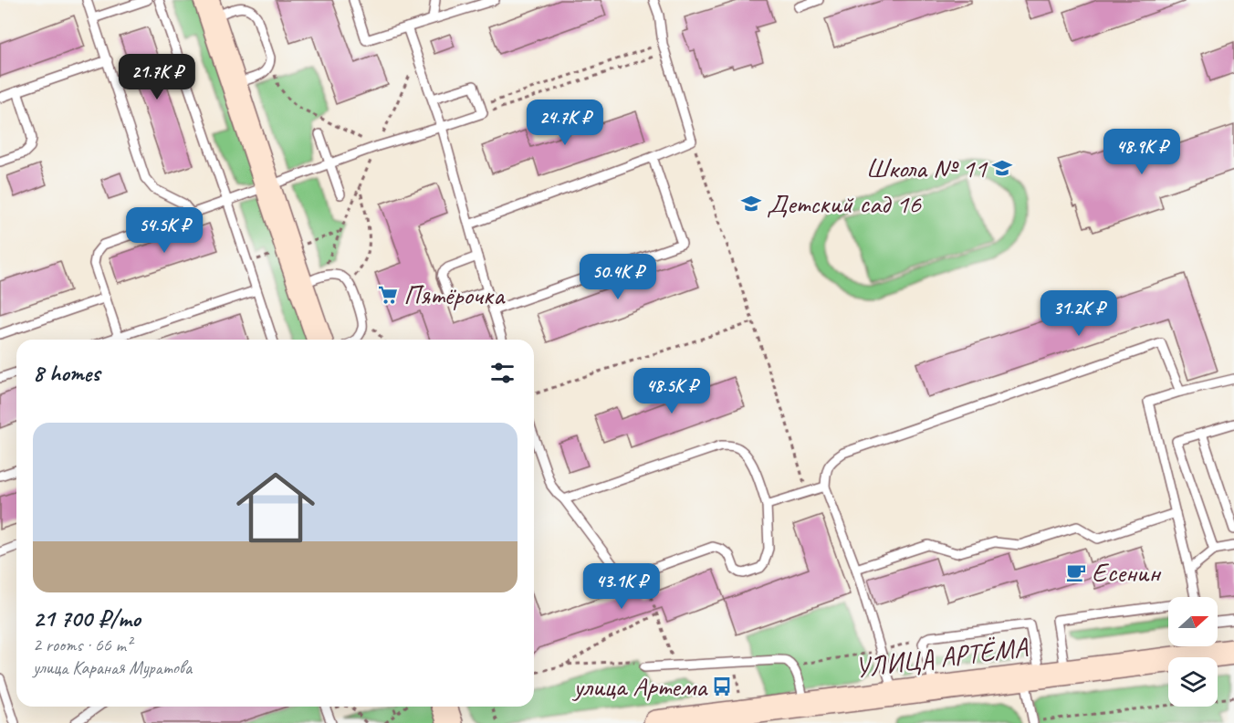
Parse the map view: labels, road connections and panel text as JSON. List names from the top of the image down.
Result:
{
  "streets": {
    "main road": ["УЛИЦА АРТЁМА"]
  },
  "places": {
    "school or university": ["Школа № 11", "Детский сад 16"],
    "supermarket": ["Пятёрочка"],
    "cafe": ["Есенин"],
    "bus stop": ["улица Артема"]
  },
  "north": "right",
  "page": {
    "price": [
      "21.7K ₽",
      "24.7K ₽",
      "48.9K ₽",
      "54.5K ₽",
      "50.4K ₽",
      "31.2K ₽",
      "48.5K ₽",
      "43.1K ₽"
    ],
    "heading": "8 homes",
    "list": [
      {
        "name": "21 700 ₽/mo",
        "note": "2 rooms · 66 m² · улица Караная Муратова"
      }
    ]
  }
}
